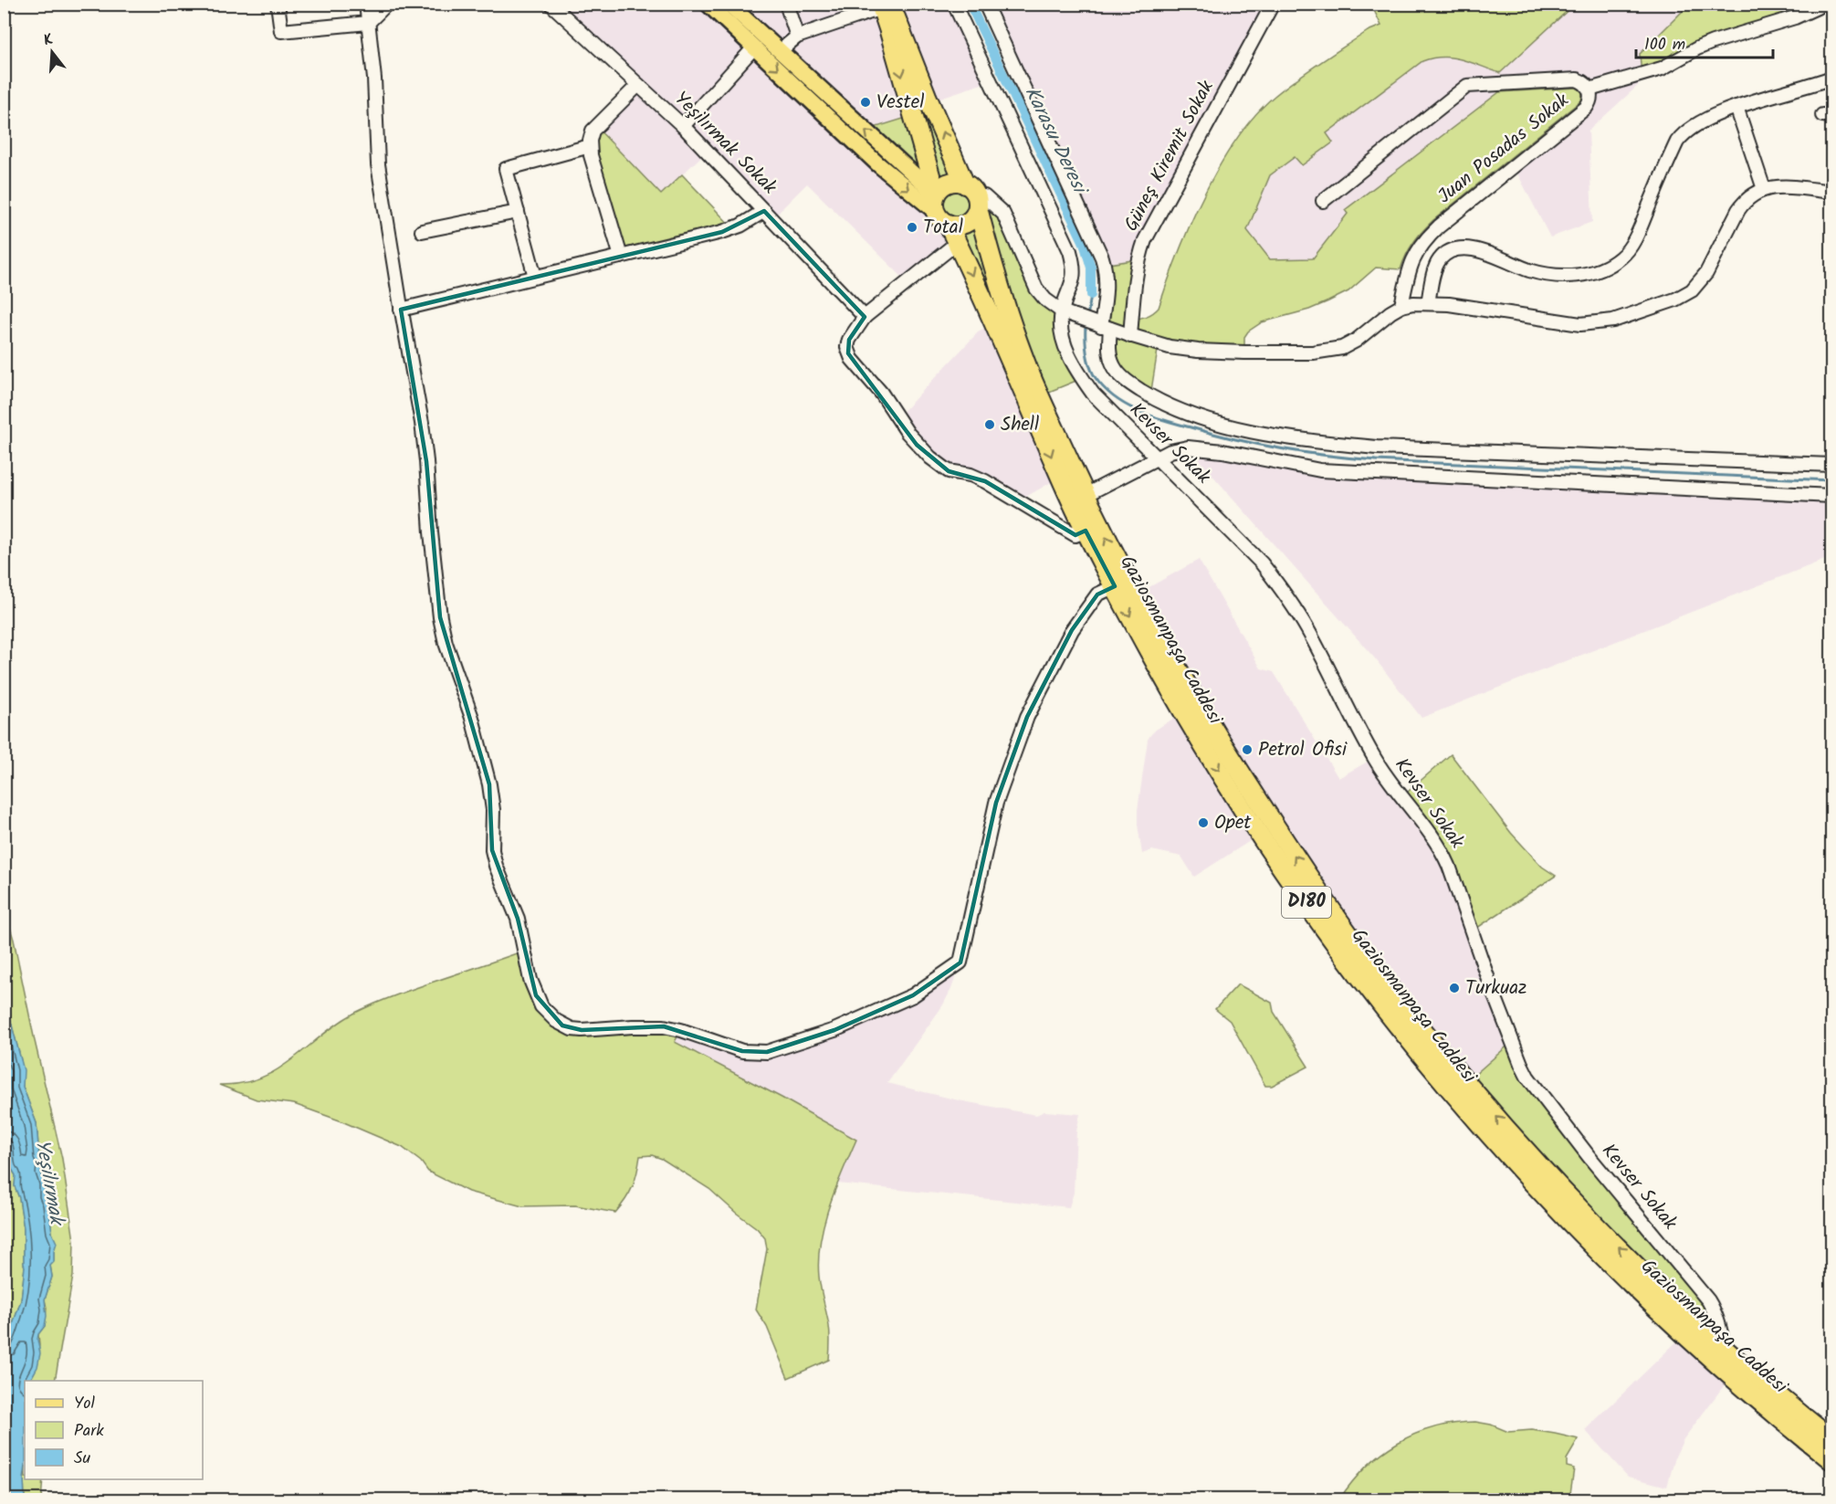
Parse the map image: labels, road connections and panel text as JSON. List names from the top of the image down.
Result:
{
  "streets": {
    "highway": ["Gaziosmanpaşa Caddesi", "D180"],
    "street": [
      "Yeşilırmak Sokak",
      "Juan Posadas Sokak",
      "Güneş Kiremit Sokak",
      "Kevser Sokak"
    ]
  },
  "crossings": [
    ["Kevser Sokak", "Gaziosmanpaşa Caddesi"],
    ["Gaziosmanpaşa Caddesi", "D180"]
  ],
  "water": ["Karasu Deresi", "Yeşilırmak"],
  "places": [
    "Vestel",
    "Total",
    "Shell",
    "Petrol Ofisi",
    "Opet",
    "Turkuaz"
  ],
  "legend": ["Yol", "Park", "Su"],
  "scale_bar": "100 m",
  "north": "top"
}
